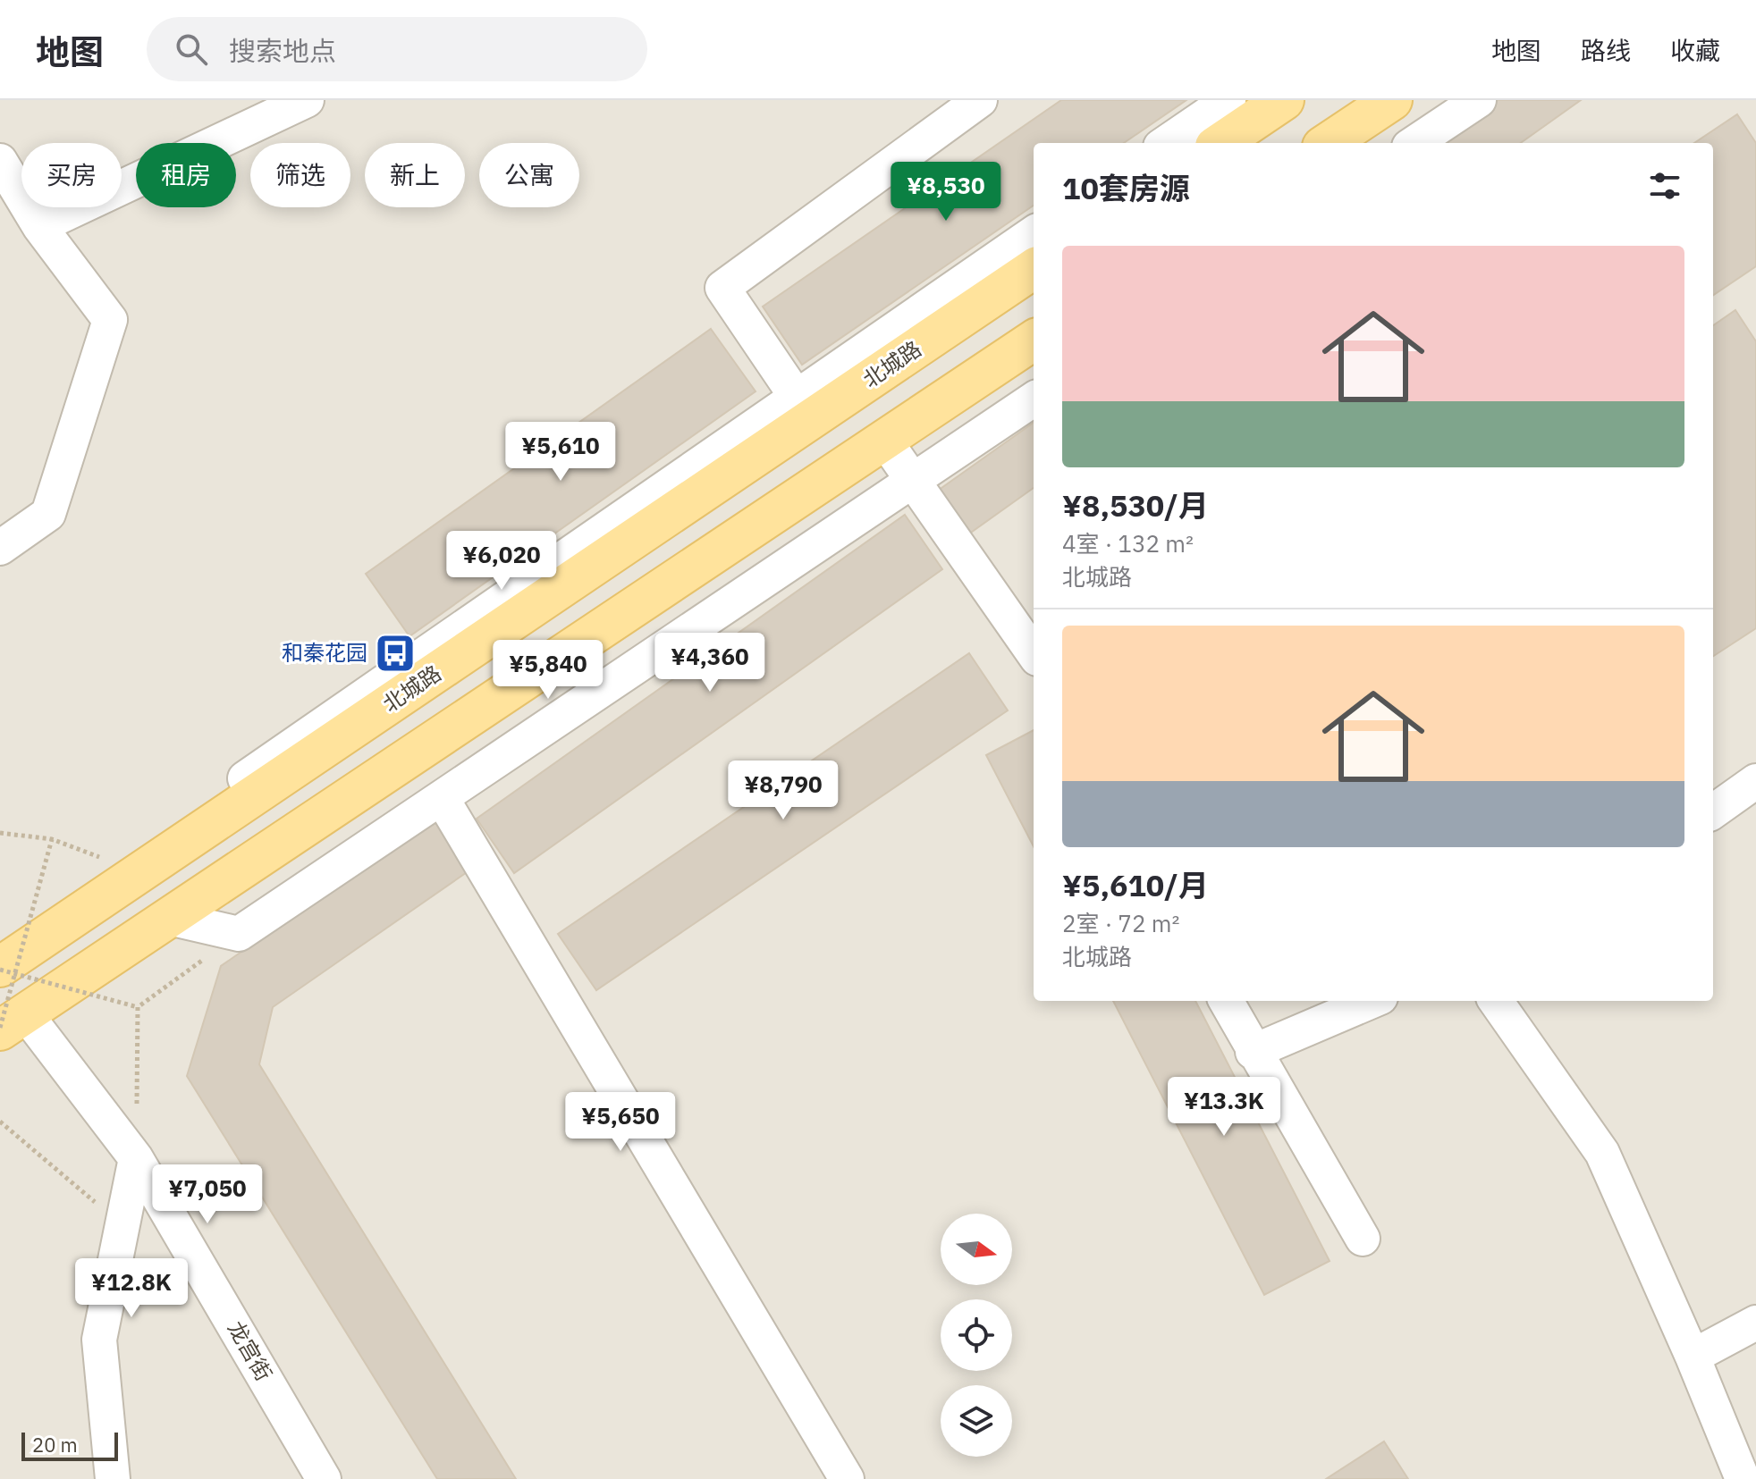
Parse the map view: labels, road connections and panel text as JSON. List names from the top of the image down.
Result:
{
  "streets": {
    "main road": ["北城路"],
    "street": ["龙宫街"]
  },
  "places": {
    "bus stop": ["和秦花园"]
  },
  "scale_bar": "20 m",
  "north": "right",
  "page": {
    "header": "地图",
    "search": "搜索地点",
    "nav": ["地图", "路线", "收藏"],
    "chip": [
      "买房",
      "租房",
      "筛选",
      "新上",
      "公寓"
    ],
    "heading": "10套房源",
    "price": [
      "¥8,530",
      "¥5,610",
      "¥6,020",
      "¥4,360",
      "¥5,840",
      "¥8,790",
      "¥13.3K",
      "¥5,650",
      "¥7,050",
      "¥12.8K"
    ],
    "list": [
      {
        "name": "¥8,530/月",
        "note": "4室 · 132 m² · 北城路"
      },
      {
        "name": "¥5,610/月",
        "note": "2室 · 72 m² · 北城路"
      }
    ],
    "scale": "20 m"
  }
}
